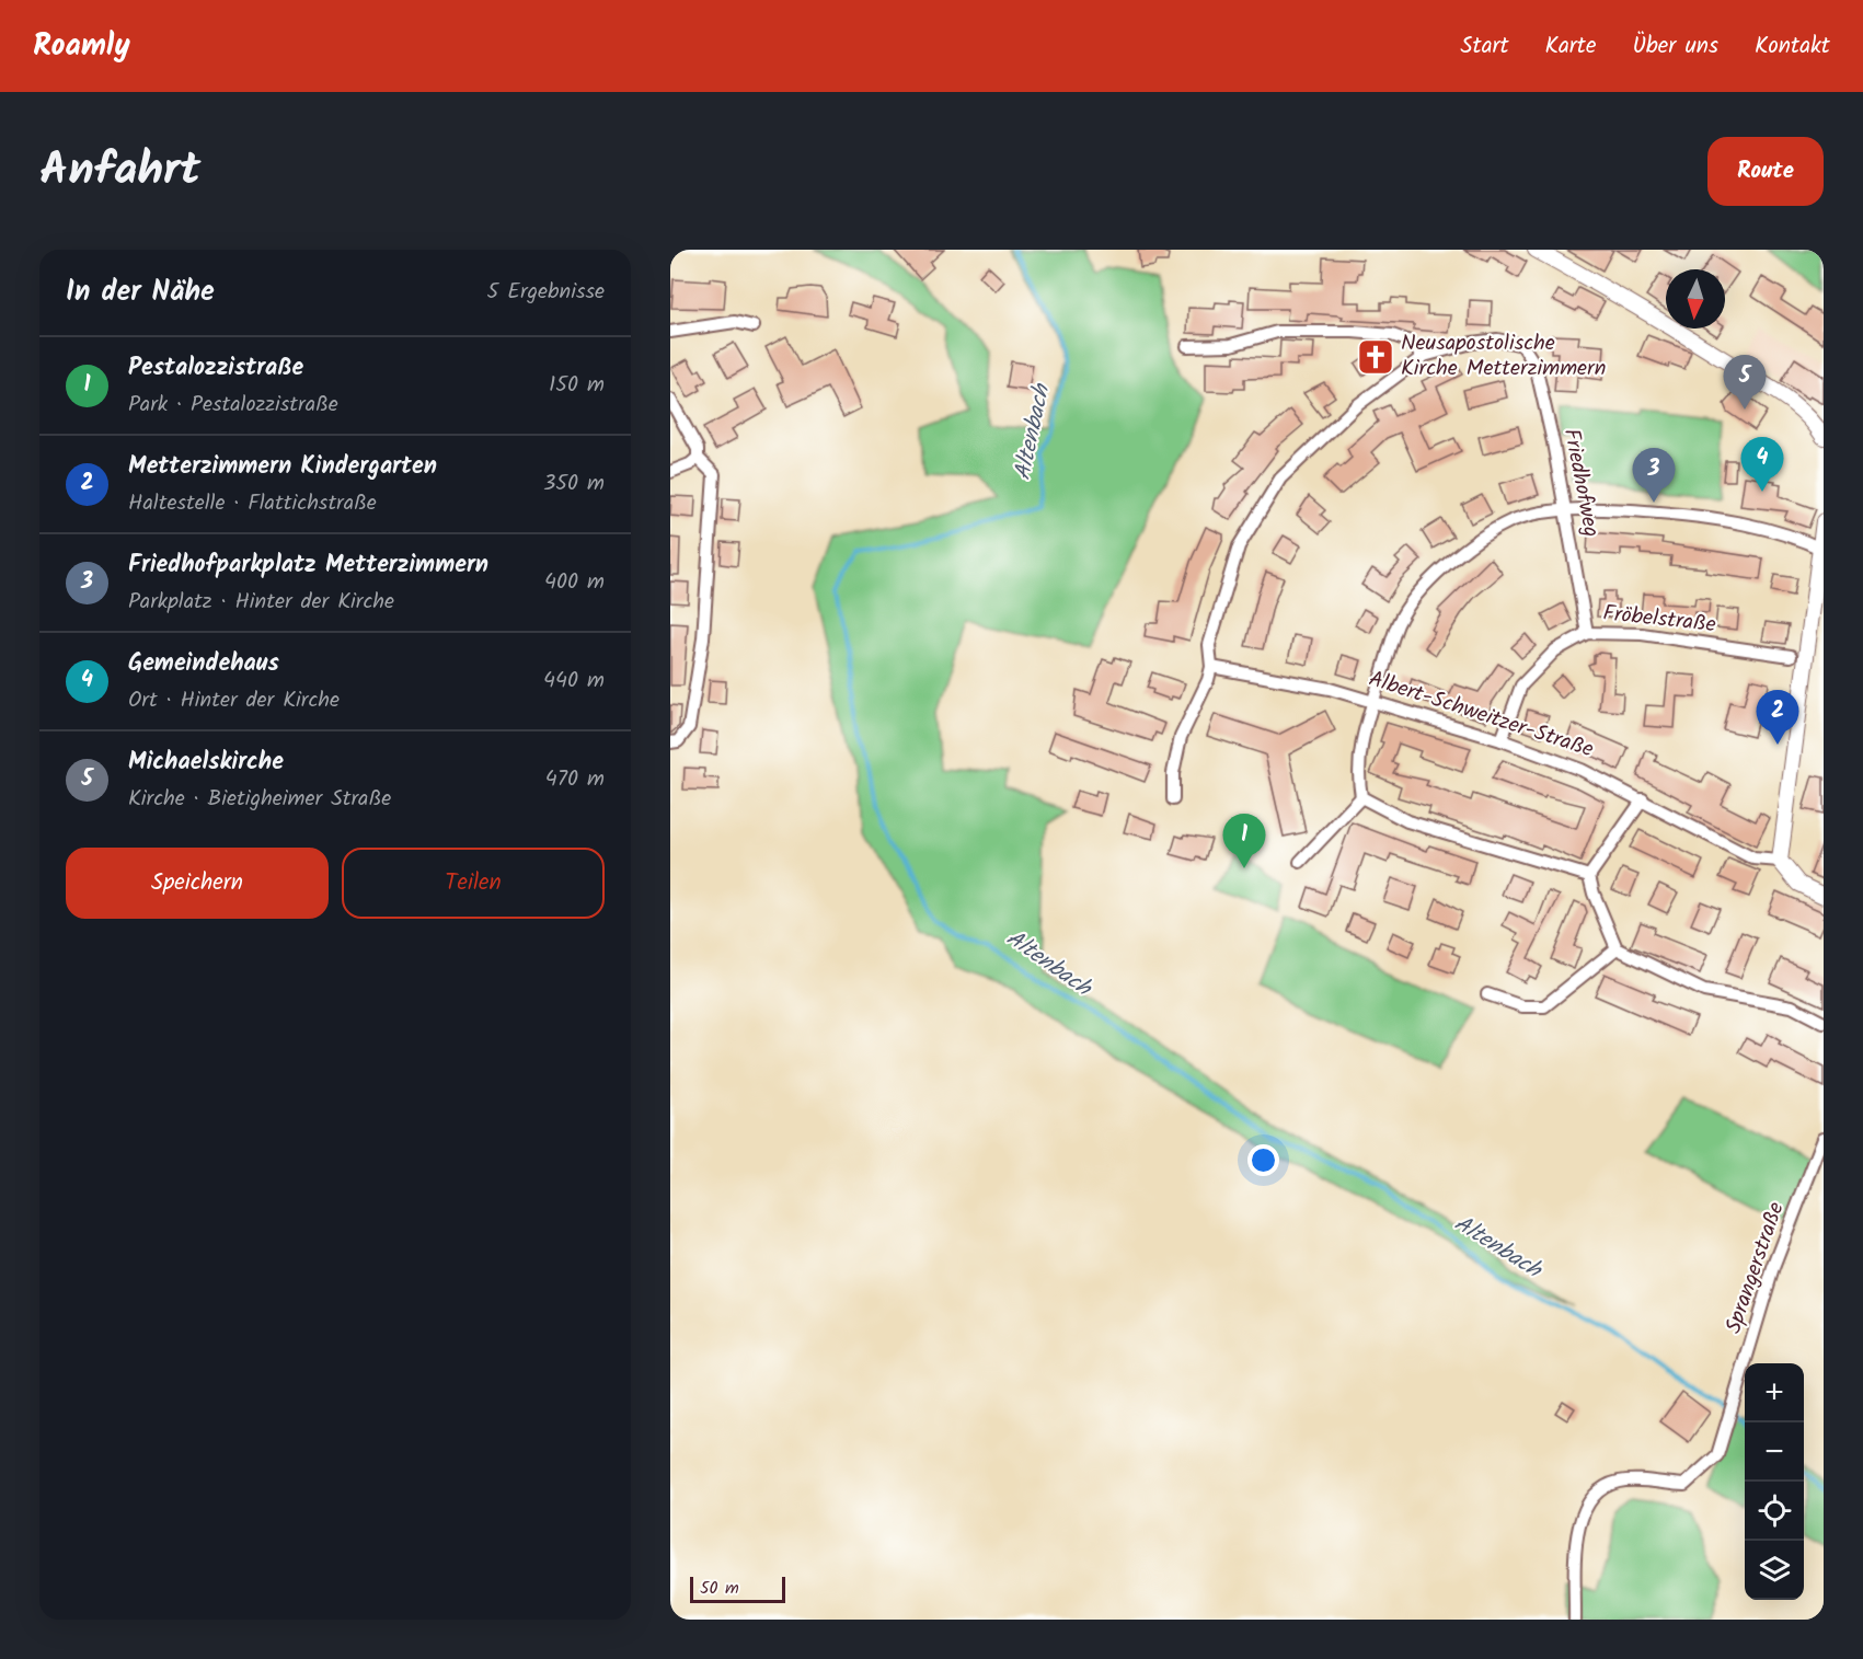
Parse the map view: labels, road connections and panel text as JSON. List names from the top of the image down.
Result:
{
  "streets": {
    "street": [
      "Friedhofweg",
      "Fröbelstraße",
      "Albert-Schweitzer-Straße",
      "Sprangerstraße"
    ]
  },
  "crossings": [
    ["Friedhofweg", "Fröbelstraße"],
    ["Fröbelstraße", "Albert-Schweitzer-Straße"]
  ],
  "water": ["Altenbach"],
  "places": {
    "church": ["Neusapostolische Kirche Metterzimmern"]
  },
  "scale_bar": "50 m",
  "north": "bottom",
  "page": {
    "header": "Roamly",
    "nav": [
      "Start",
      "Karte",
      "Über uns",
      "Kontakt"
    ],
    "title": "Anfahrt",
    "buttons": [
      "Route",
      ["Speichern", "Teilen"]
    ],
    "heading": ["In der Nähe", "5 Ergebnisse"],
    "list": [
      {
        "mark": "1",
        "name": "Pestalozzistraße",
        "note": "Park · Pestalozzistraße",
        "value": "150 m"
      },
      {
        "mark": "2",
        "name": "Metterzimmern Kindergarten",
        "note": "Haltestelle · Flattichstraße",
        "value": "350 m"
      },
      {
        "mark": "3",
        "name": "Friedhofparkplatz Metterzimmern",
        "note": "Parkplatz · Hinter der Kirche",
        "value": "400 m"
      },
      {
        "mark": "4",
        "name": "Gemeindehaus",
        "note": "Ort · Hinter der Kirche",
        "value": "440 m"
      },
      {
        "mark": "5",
        "name": "Michaelskirche",
        "note": "Kirche · Bietigheimer Straße",
        "value": "470 m"
      }
    ],
    "pins": [
      "5",
      "4",
      "3",
      "2",
      "1"
    ],
    "map_buttons": ["+", "−"],
    "scale": "50 m"
  }
}
